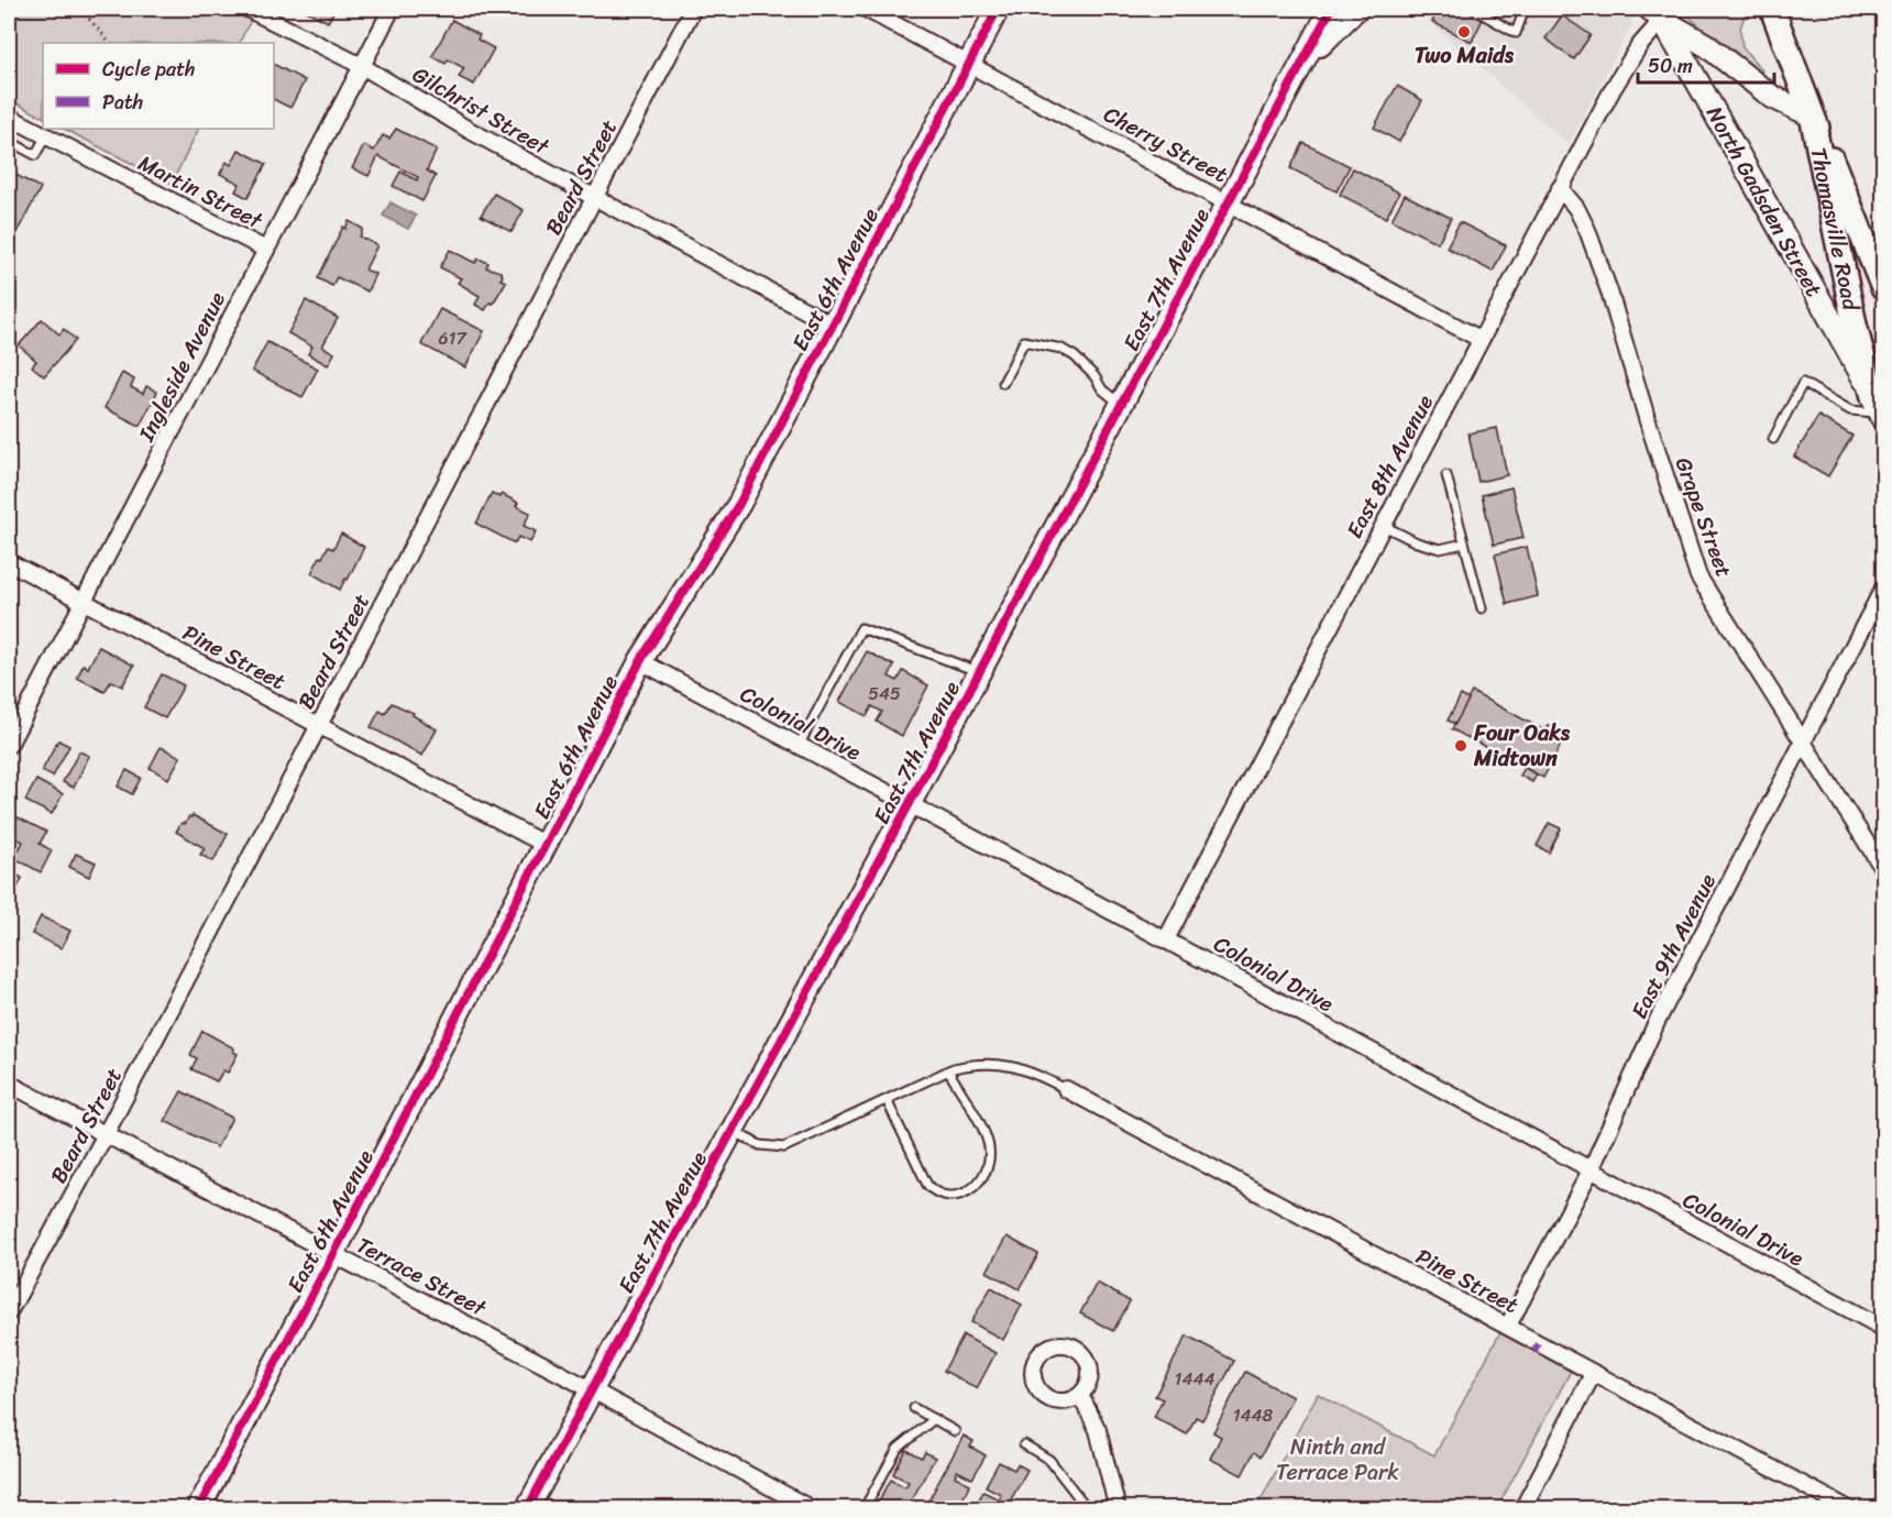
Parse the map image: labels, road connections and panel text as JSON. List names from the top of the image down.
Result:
{
  "streets": {
    "main road": ["Thomasville Road"],
    "street": [
      "Gilchrist Street",
      "Cherry Street",
      "Beard Street",
      "Martin Street",
      "North Gadsden Street",
      "East 6th Avenue",
      "East 7th Avenue",
      "Ingleside Avenue",
      "East 8th Avenue",
      "Grape Street",
      "Pine Street",
      "Colonial Drive",
      "East 9th Avenue",
      "Terrace Street"
    ]
  },
  "crossings": [
    ["Gilchrist Street", "Beard Street"],
    ["Gilchrist Street", "East 6th Avenue"],
    ["Gilchrist Street", "Ingleside Avenue"],
    ["Cherry Street", "East 6th Avenue"],
    ["Cherry Street", "East 7th Avenue"],
    ["Cherry Street", "East 8th Avenue"],
    ["Beard Street", "Pine Street"],
    ["Beard Street", "Terrace Street"],
    ["Martin Street", "Ingleside Avenue"],
    ["North Gadsden Street", "Thomasville Road"],
    ["North Gadsden Street", "East 8th Avenue"],
    ["East 6th Avenue", "Pine Street"],
    ["East 6th Avenue", "Colonial Drive"],
    ["East 6th Avenue", "Terrace Street"],
    ["East 7th Avenue", "Colonial Drive"],
    ["East 7th Avenue", "Terrace Street"],
    ["Ingleside Avenue", "Pine Street"],
    ["East 8th Avenue", "Grape Street"],
    ["East 8th Avenue", "Colonial Drive"],
    ["Grape Street", "East 9th Avenue"],
    ["Pine Street", "East 9th Avenue"],
    ["Colonial Drive", "East 9th Avenue"]
  ],
  "parks": ["Ninth and Terrace Park"],
  "places": ["Two Maids", "Four Oaks Midtown"],
  "house_numbers": [
    "617",
    "545",
    "1444",
    "1448"
  ],
  "legend": ["Cycle path", "Path"],
  "scale_bar": "50 m"
}
